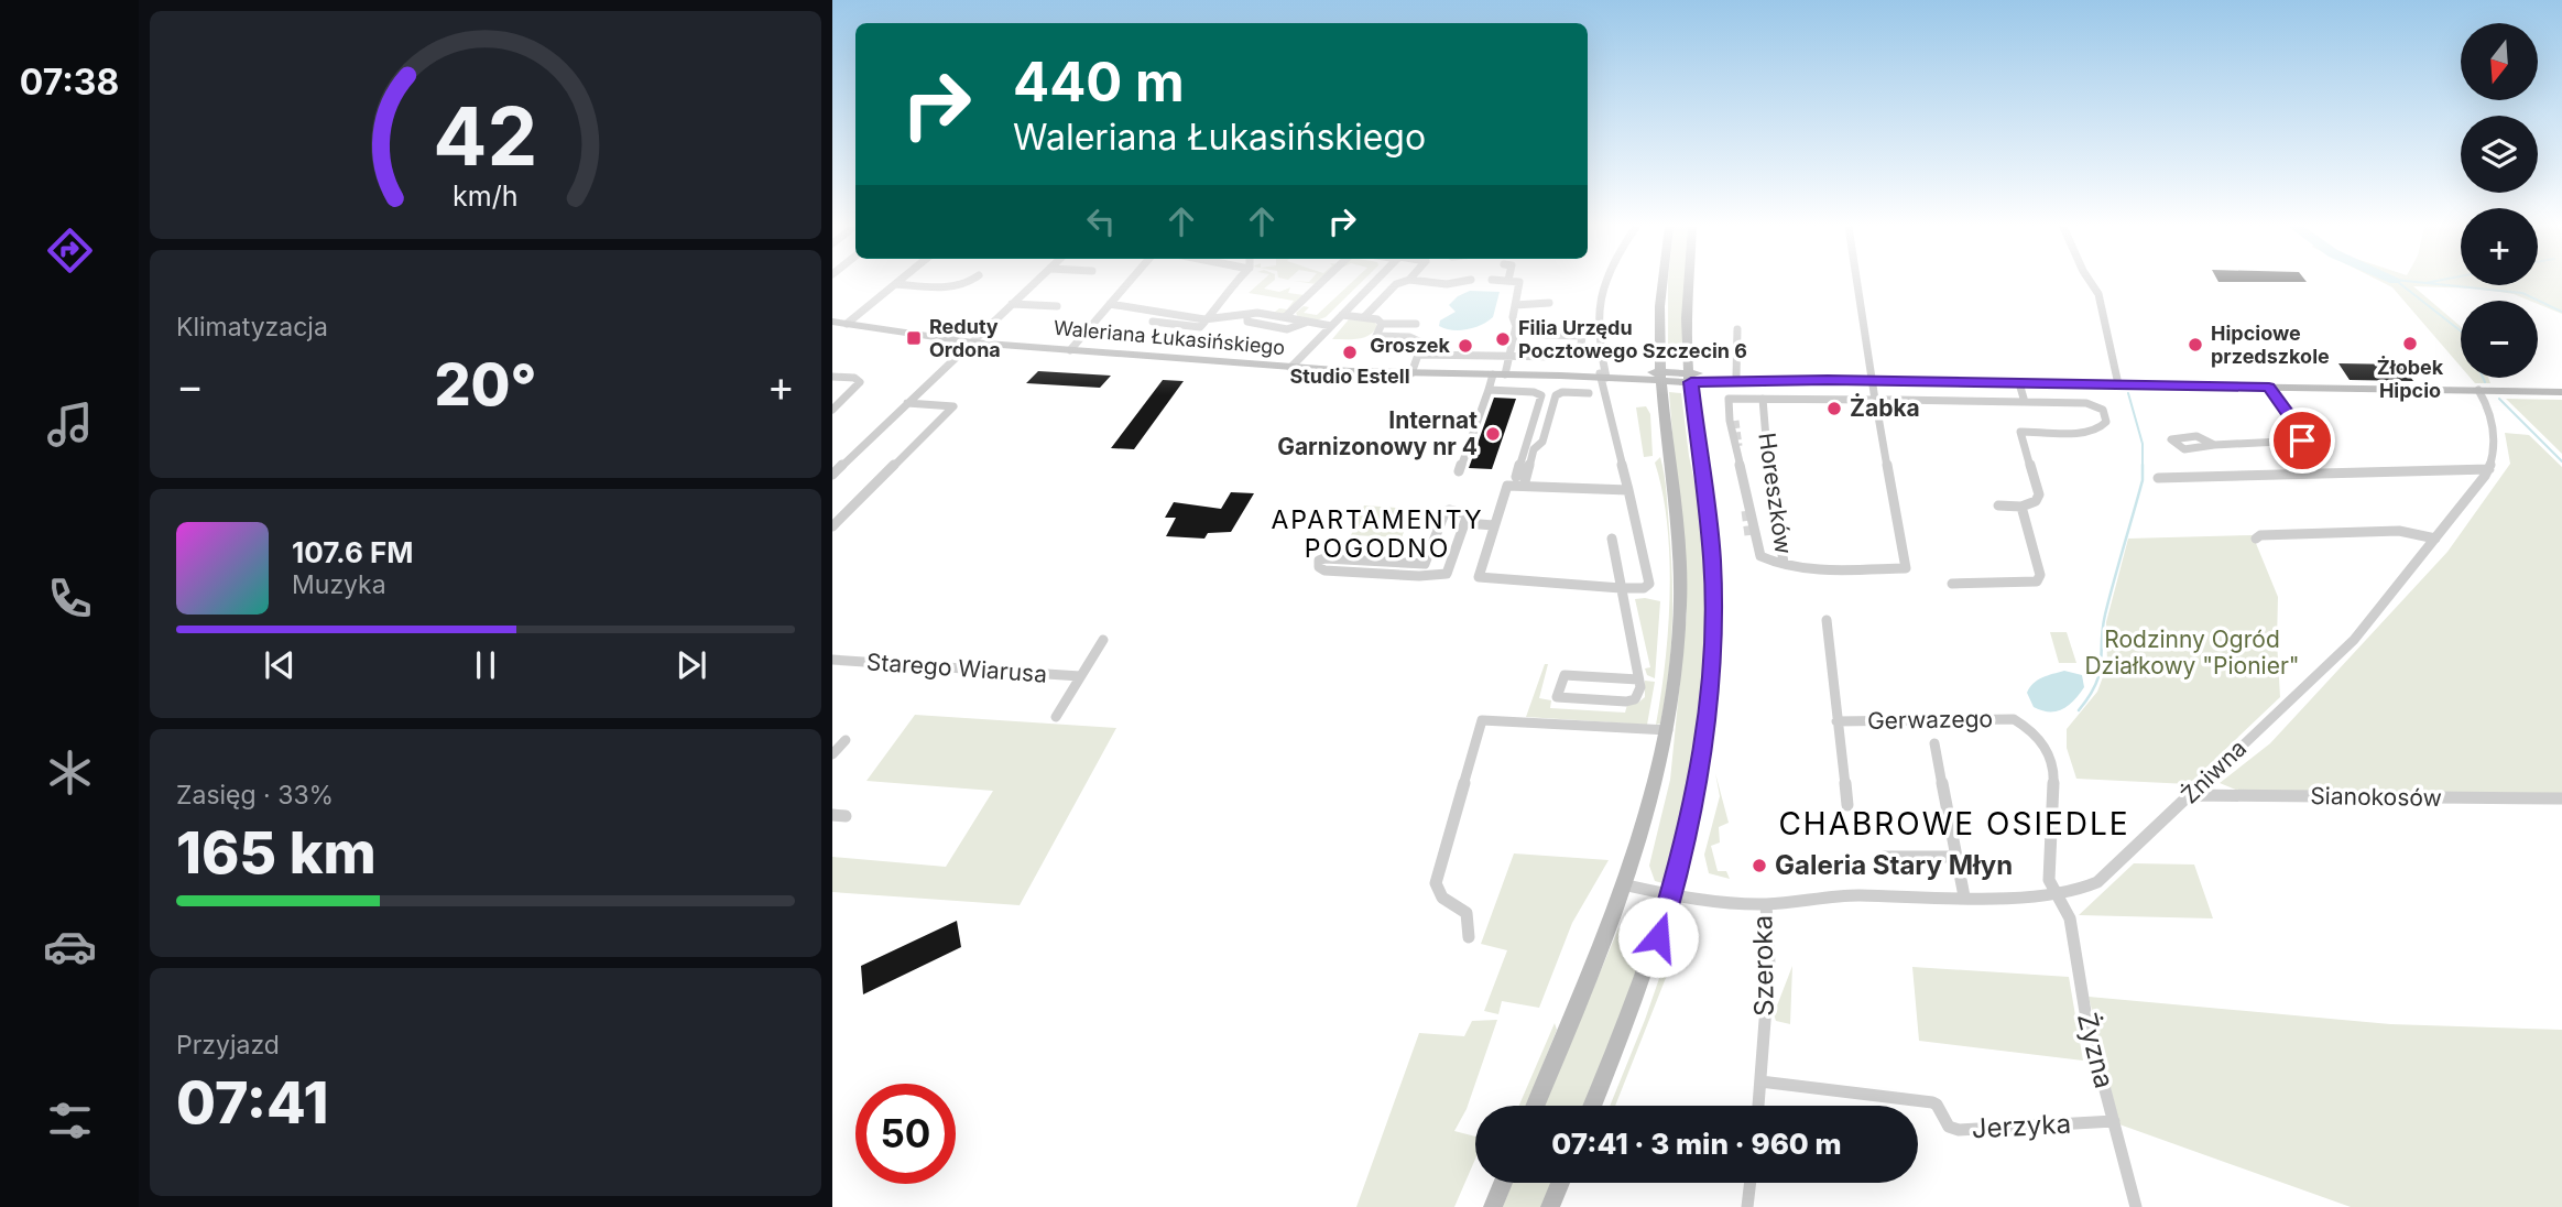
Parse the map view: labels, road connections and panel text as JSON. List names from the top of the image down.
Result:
{
  "streets": {
    "street": [
      "Waleriana Łukasińskiego",
      "Horeszków",
      "Starego Wiarusa",
      "Gerwazego",
      "Żniwna",
      "Sianokosów",
      "Szeroka",
      "Żyzna",
      "Jerzyka"
    ]
  },
  "crossings": [
    ["Waleriana Łukasińskiego", "Horeszków"],
    ["Gerwazego", "Żniwna"],
    ["Gerwazego", "Żyzna"],
    ["Żniwna", "Sianokosów"],
    ["Żniwna", "Szeroka"],
    ["Żniwna", "Żyzna"],
    ["Szeroka", "Jerzyka"],
    ["Żyzna", "Jerzyka"]
  ],
  "districts": ["APARTAMENTY POGODNO", "CHABROWE OSIEDLE"],
  "parks": ["Rodzinny Ogród Działkowy \"Pionier\""],
  "places": {
    "transit": ["Reduty Ordona"],
    "other": [
      "Filia Urzędu Pocztowego Szczecin 6",
      "Żłobek Hipcio",
      "Hipciowe przedszkole",
      "Groszek",
      "Studio Estell",
      "Żabka",
      "Internat Garnizonowy nr 4",
      "Galeria Stary Młyn"
    ]
  },
  "north": "bottom",
  "page": {
    "tabs": "07:38",
    "map_buttons": ["+", "−"],
    "turn": ["440 m", "Waleriana Łukasińskiego"],
    "tile": [
      "Klimatyzacja",
      ["Zasięg · 33%", "165 km"],
      ["Przyjazd", "07:41"]
    ],
    "heat": ["−", "20°", "+"],
    "song": ["107.6 FM", "Muzyka"],
    "limit": "50",
    "trip": "07:41 · 3 min · 960 m",
    "gauge": ["42", "km/h"]
  }
}
